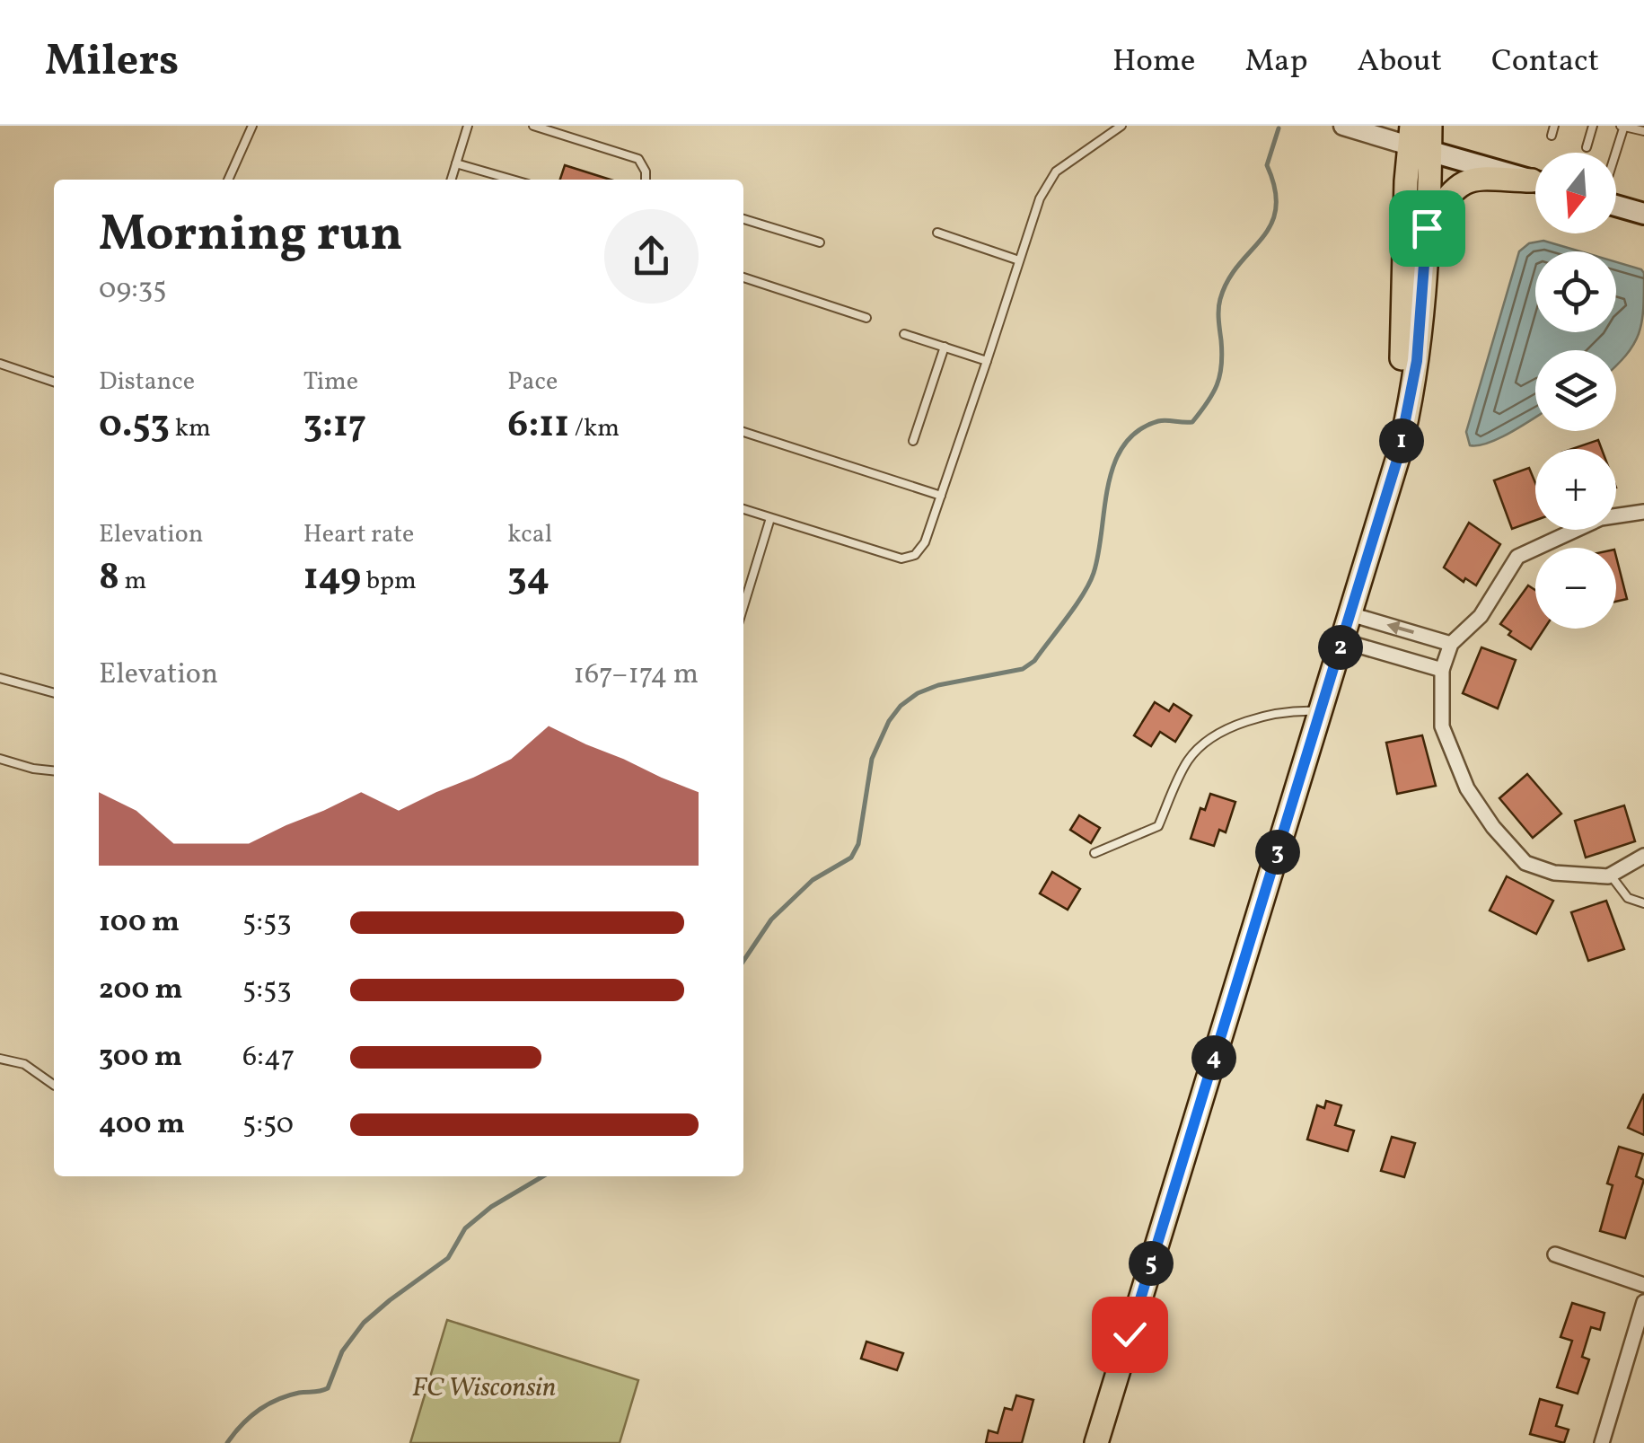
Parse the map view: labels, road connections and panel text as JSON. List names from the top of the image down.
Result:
{
  "parks": ["FC Wisconsin"],
  "north": "bottom",
  "page": {
    "header": "Milers",
    "nav": [
      "Home",
      "Map",
      "About",
      "Contact"
    ],
    "map_buttons": ["+", "−"],
    "heading": ["Morning run", "09:35"],
    "stats": [
      ["Distance", "0.53 km"],
      ["Time", "3:17"],
      ["Pace", "6:11 /km"],
      ["Elevation", "8 m"],
      ["Heart rate", "149 bpm"],
      ["kcal", "34"]
    ],
    "pins": [
      "1",
      "2",
      "3",
      "4",
      "5"
    ],
    "chart": ["Elevation", "167–174 m"],
    "list": [
      {
        "name": "100 m",
        "note": "5:53"
      },
      {
        "name": "200 m",
        "note": "5:53"
      },
      {
        "name": "300 m",
        "note": "6:47"
      },
      {
        "name": "400 m",
        "note": "5:50"
      }
    ]
  }
}
